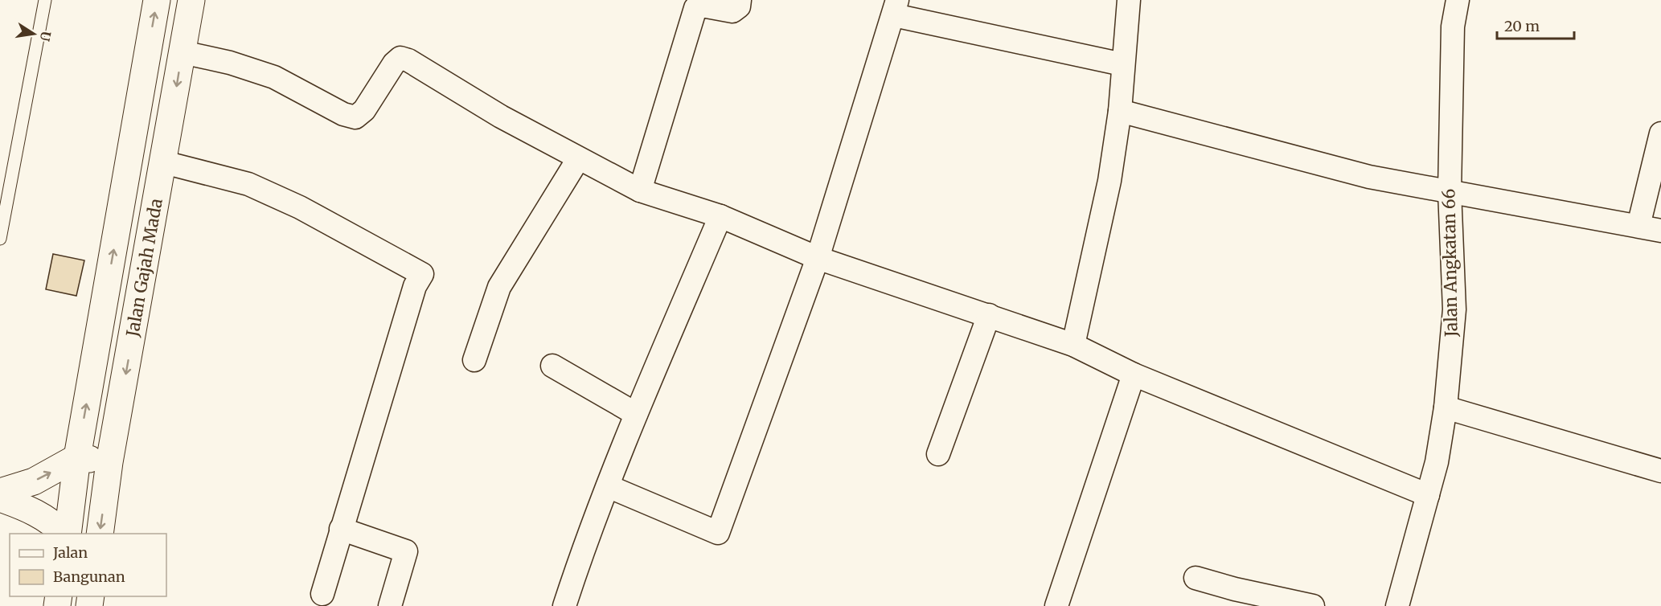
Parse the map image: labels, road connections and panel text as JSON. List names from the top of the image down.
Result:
{
  "streets": {
    "highway": ["Jalan Gajah Mada"],
    "street": ["Jalan Angkatan 66"]
  },
  "legend": ["Jalan", "Bangunan"],
  "scale_bar": "20 m",
  "north": "right"
}
